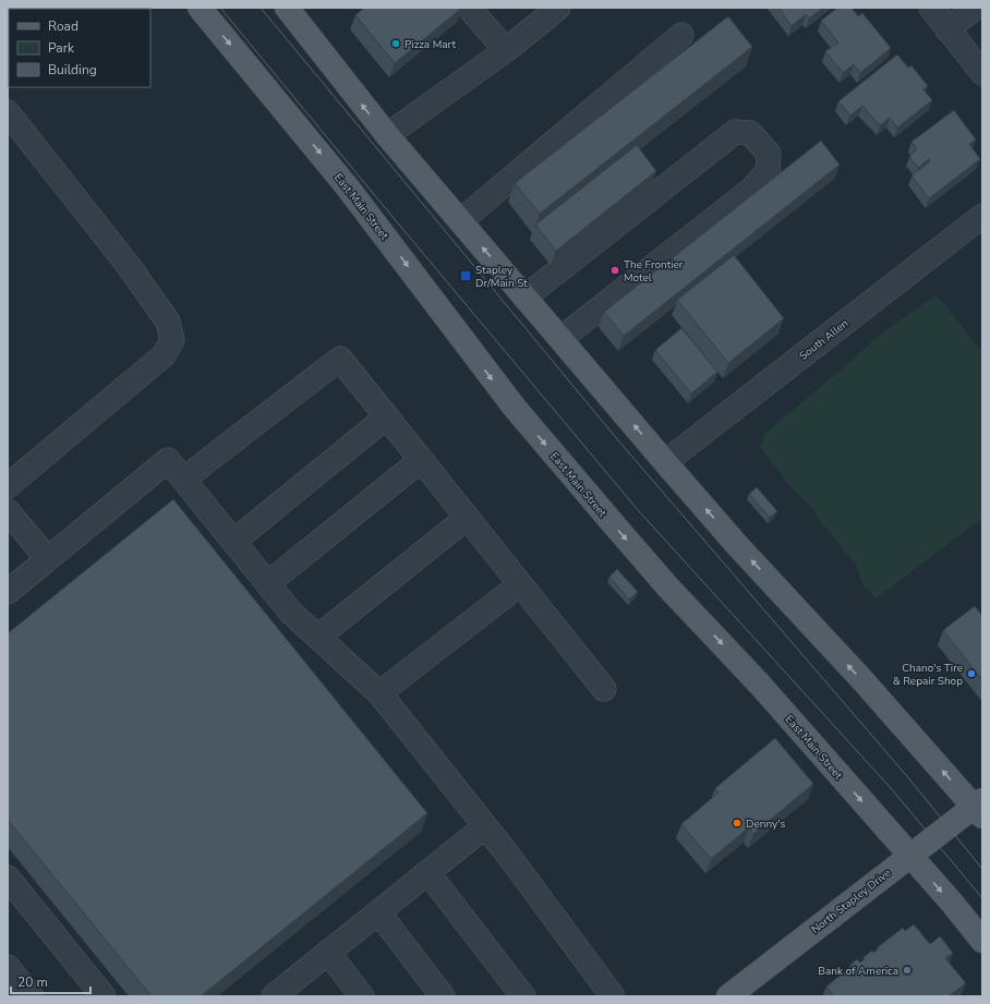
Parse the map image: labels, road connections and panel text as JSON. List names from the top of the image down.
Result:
{
  "streets": {
    "main road": ["East Main Street", "North Stapley Drive"],
    "street": ["South Allen"]
  },
  "crossings": [
    ["East Main Street", "North Stapley Drive"]
  ],
  "places": {
    "other": [
      "Pizza Mart",
      "The Frontier Motel",
      "Chano's Tire & Repair Shop",
      "Denny's",
      "Bank of America"
    ],
    "transit": ["Stapley Dr/Main St"]
  },
  "legend": ["Road", "Park", "Building"],
  "scale_bar": "20 m"
}
